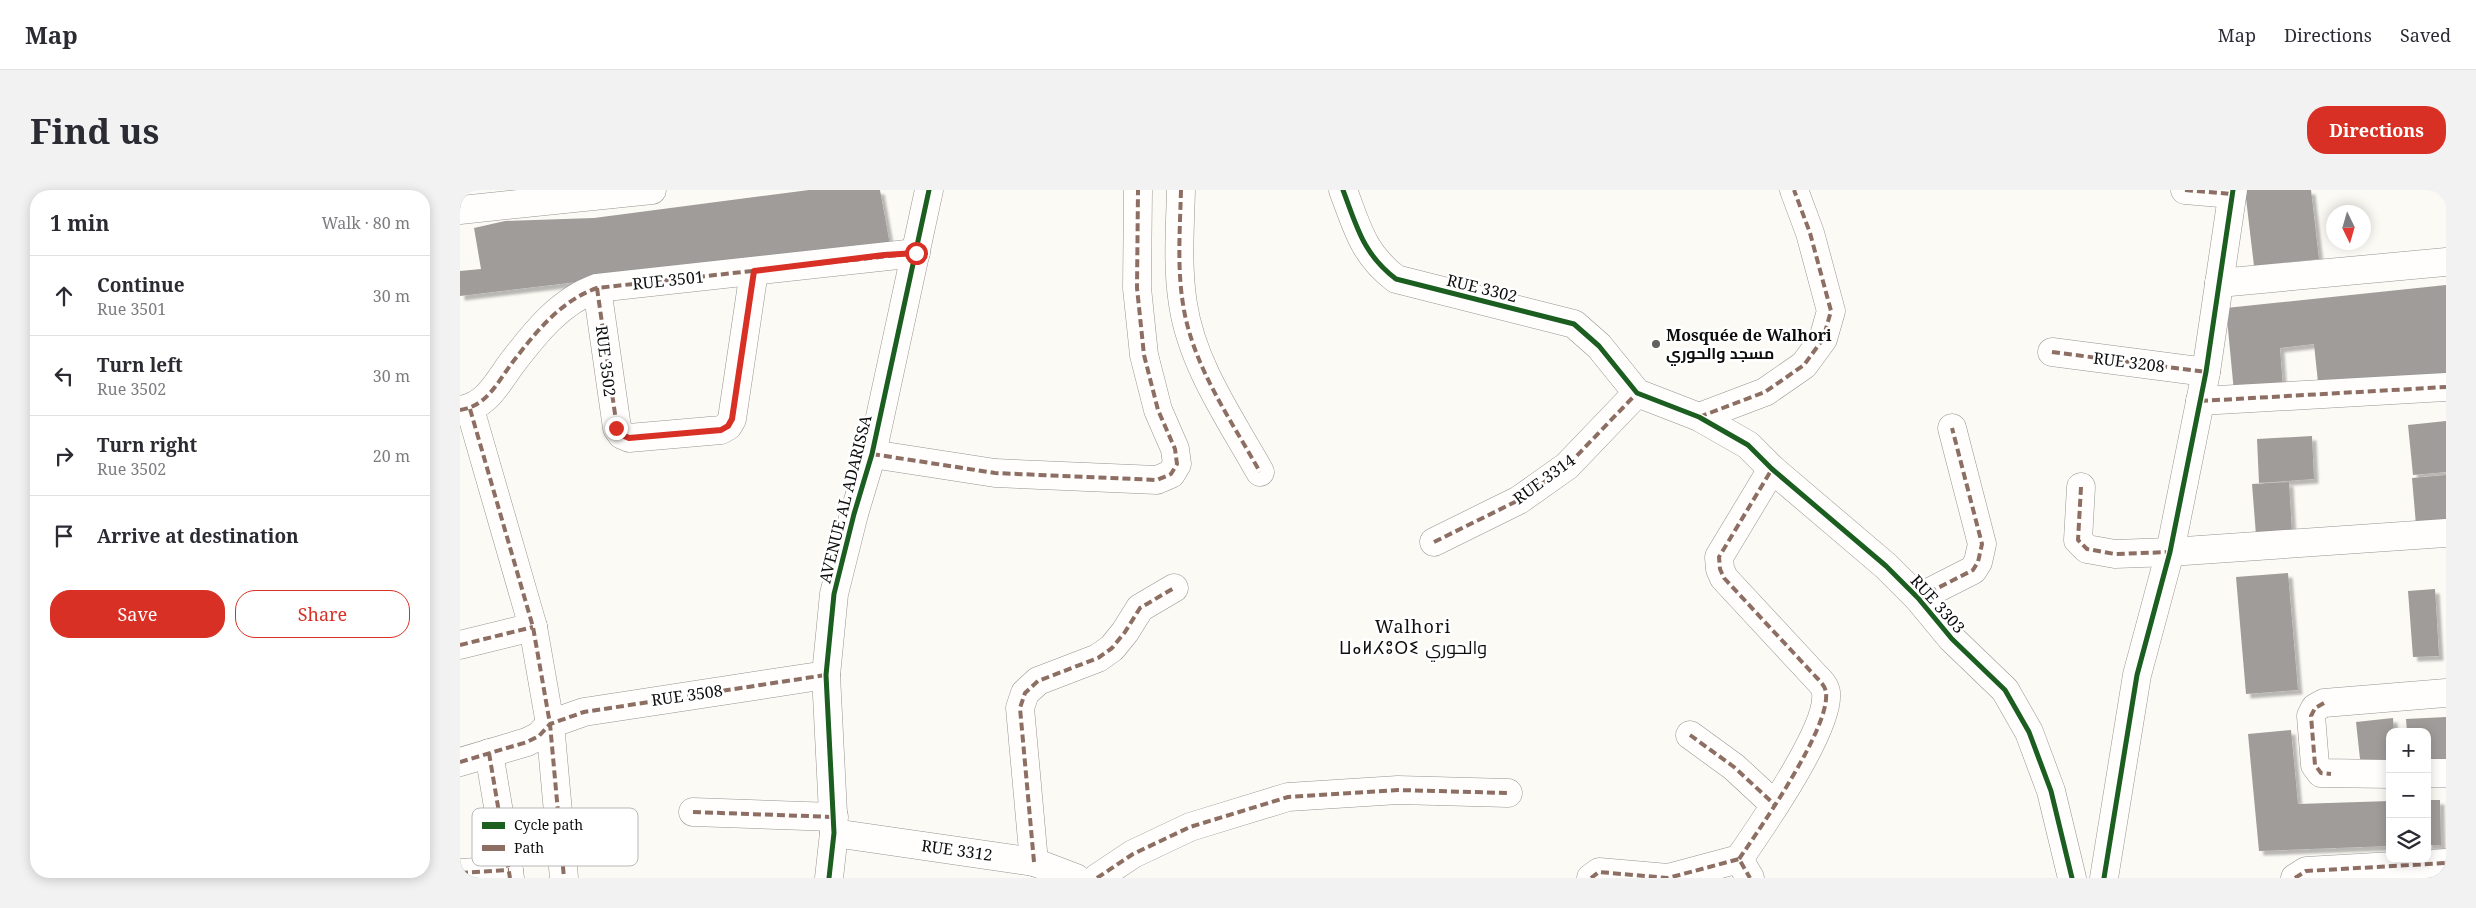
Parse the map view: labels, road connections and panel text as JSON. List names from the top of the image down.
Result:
{
  "streets": {
    "street": [
      "RUE 3501",
      "RUE 3302",
      "RUE 3502",
      "RUE 3208",
      "RUE 3314",
      "AVENUE AL ADARISSA",
      "RUE 3303",
      "RUE 3508",
      "RUE 3312"
    ]
  },
  "crossings": [
    ["RUE 3501", "RUE 3502"],
    ["RUE 3501", "AVENUE AL ADARISSA"],
    ["RUE 3302", "RUE 3314"],
    ["RUE 3302", "RUE 3303"],
    ["RUE 3314", "RUE 3303"],
    ["AVENUE AL ADARISSA", "RUE 3508"],
    ["AVENUE AL ADARISSA", "RUE 3312"]
  ],
  "districts": ["Walhori ⵡⴰⵍⵃⵓⵔⵉ والحوري"],
  "places": ["Mosquée de Walhori مسجد والحوري"],
  "legend": ["Cycle path", "Path"],
  "north": "bottom",
  "page": {
    "header": "Map",
    "nav": ["Map", "Directions", "Saved"],
    "buttons": [
      "Directions",
      ["Save", "Share"]
    ],
    "title": "Find us",
    "heading": ["1 min", "Walk · 80 m"],
    "list": [
      ["Continue", "Rue 3501", "30 m"],
      ["Turn left", "Rue 3502", "30 m"],
      ["Turn right", "Rue 3502", "20 m"],
      "Arrive at destination"
    ],
    "map_buttons": ["+", "−"]
  }
}
